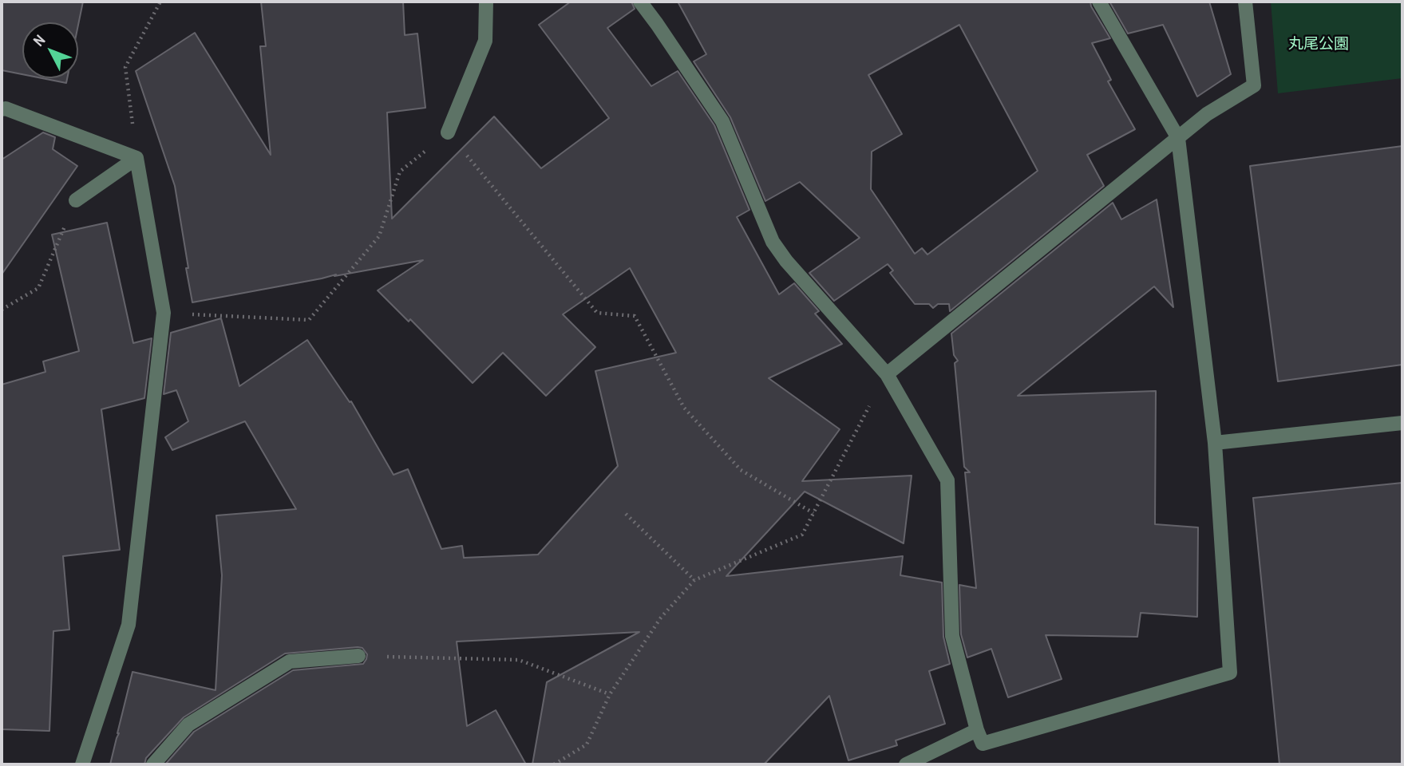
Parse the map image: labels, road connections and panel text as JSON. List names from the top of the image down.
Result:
{
  "parks": ["丸尾公園"],
  "north": "top left"
}
